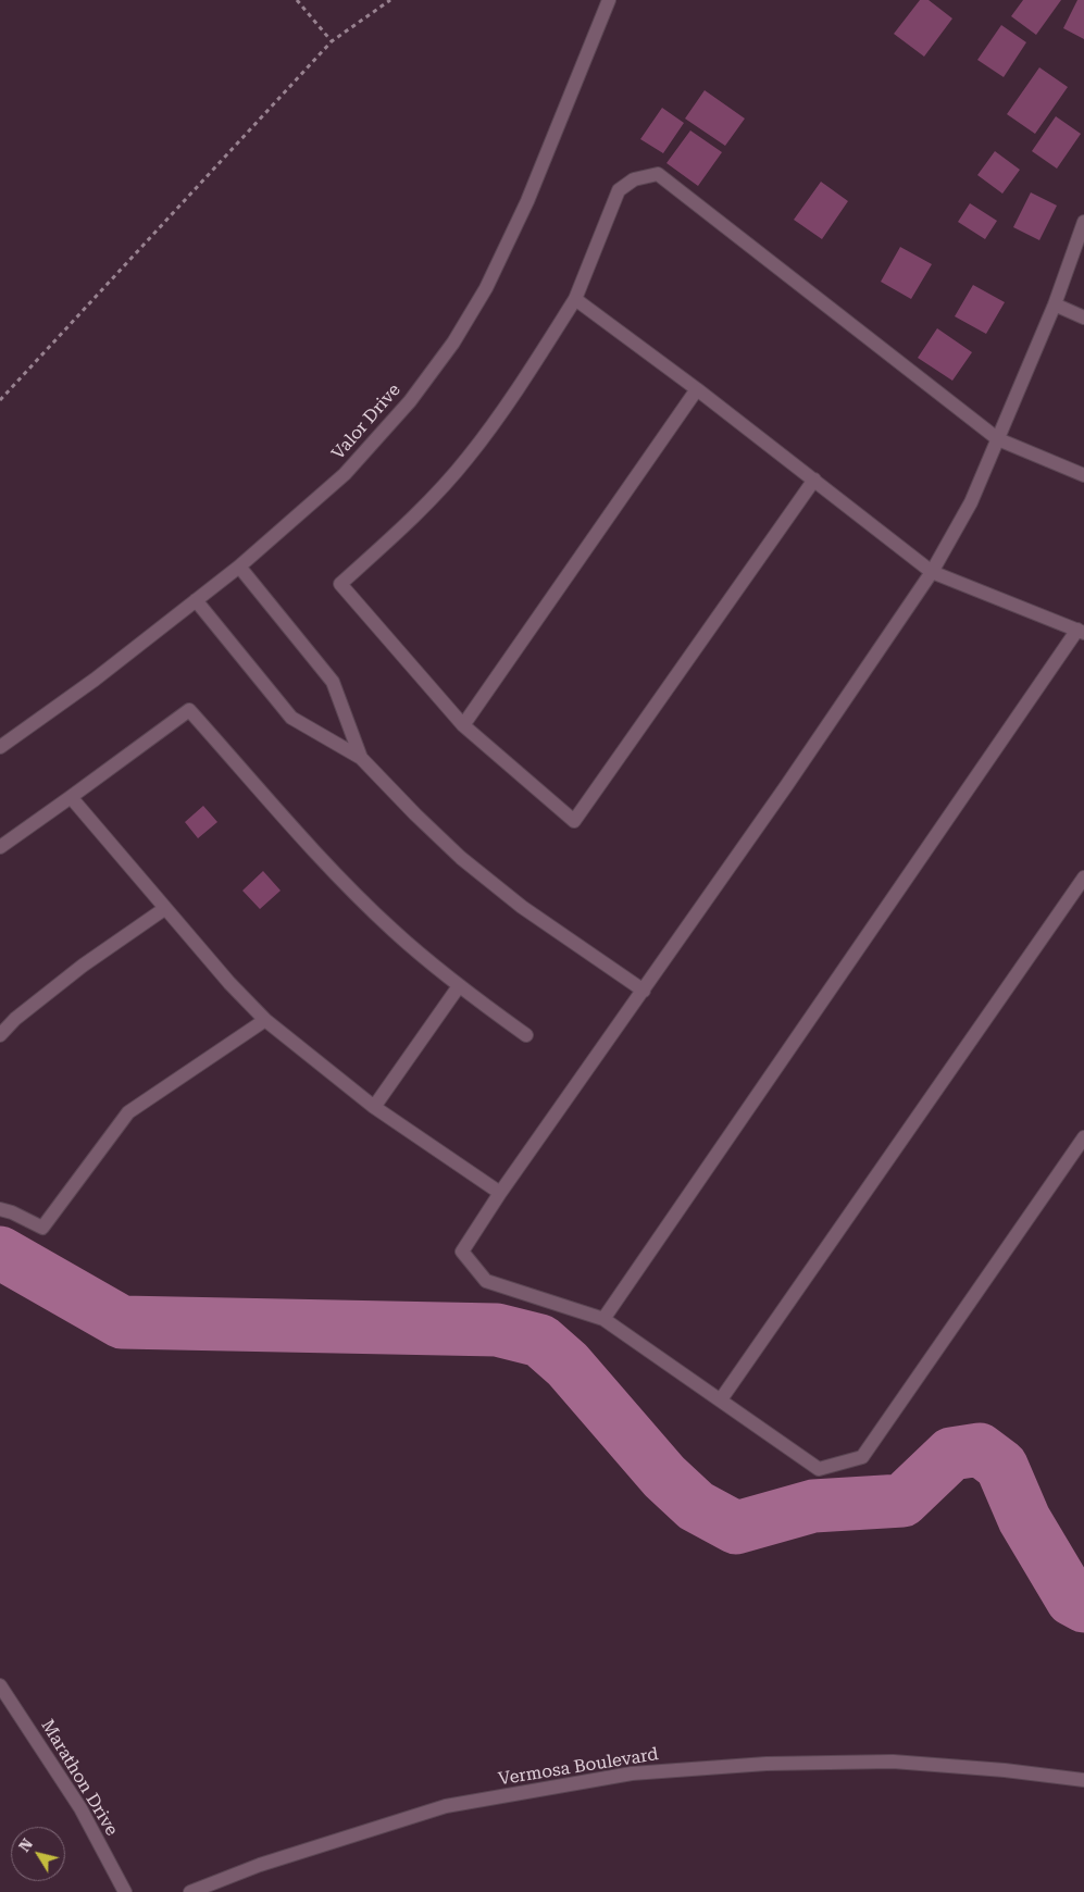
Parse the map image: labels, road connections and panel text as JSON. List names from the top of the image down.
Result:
{
  "streets": {
    "street": ["Valor Drive", "Vermosa Boulevard", "Marathon Drive"]
  },
  "north": "top left"
}
